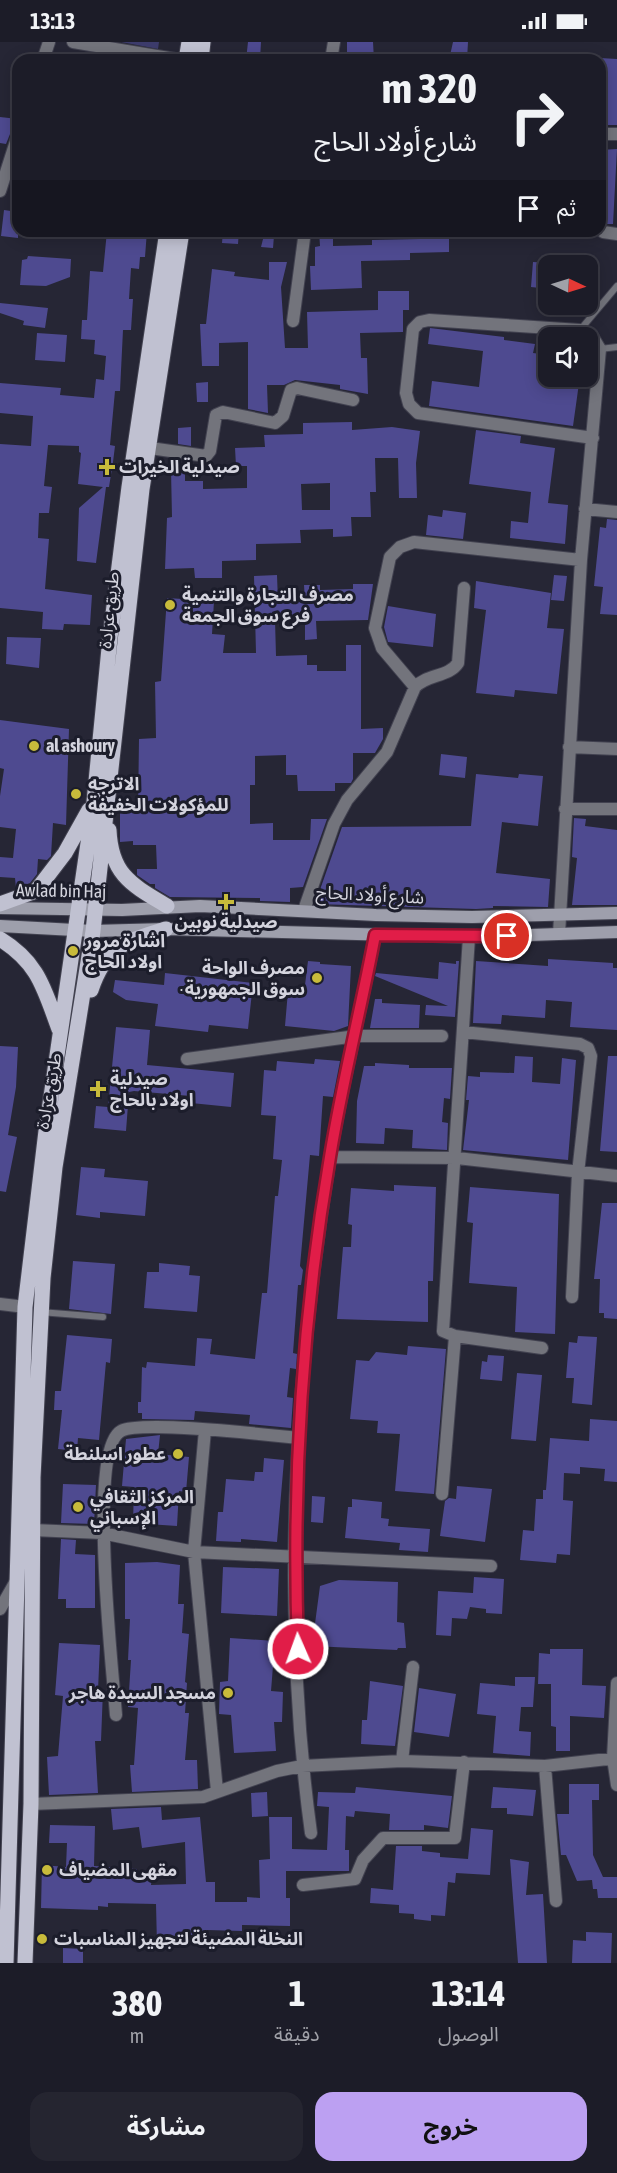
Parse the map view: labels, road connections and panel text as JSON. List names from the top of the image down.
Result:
{
  "streets": {
    "main road": ["طريق عرادة", "Awlad bin Haj", "شارع أولاد الحاج"]
  },
  "crossings": [
    ["طريق عرادة", "Awlad bin Haj"],
    ["Awlad bin Haj", "شارع أولاد الحاج"]
  ],
  "places": {
    "health": ["صيدلية الخيرات", "صيدلية نوبين", "صيدلية اولاد بالحاج"],
    "other": [
      "مصرف التجارة والتنمية فرع سوق الجمعة",
      "al ashoury",
      "الاترجه للمؤكولات الخفيفة",
      "اشارة مرور اولاد الحاج",
      "مصرف الواحة -سوق الجمهورية",
      "عطور اسلنطة",
      "المركز الثقافي الإسباني",
      "مسجد السيدة هاجر",
      "مقهى المضياف",
      "النخلة المضيئة لتجهيز المناسبات"
    ]
  },
  "north": "right",
  "page": {
    "status": "13:13",
    "turn": ["320 m", "شارع أولاد الحاج"],
    "then": "ثم",
    "eta": [
      "13:14",
      "الوصول",
      "1",
      "دقيقة",
      "380",
      "m"
    ],
    "buttons": ["خروج", "مشاركة"]
  }
}
